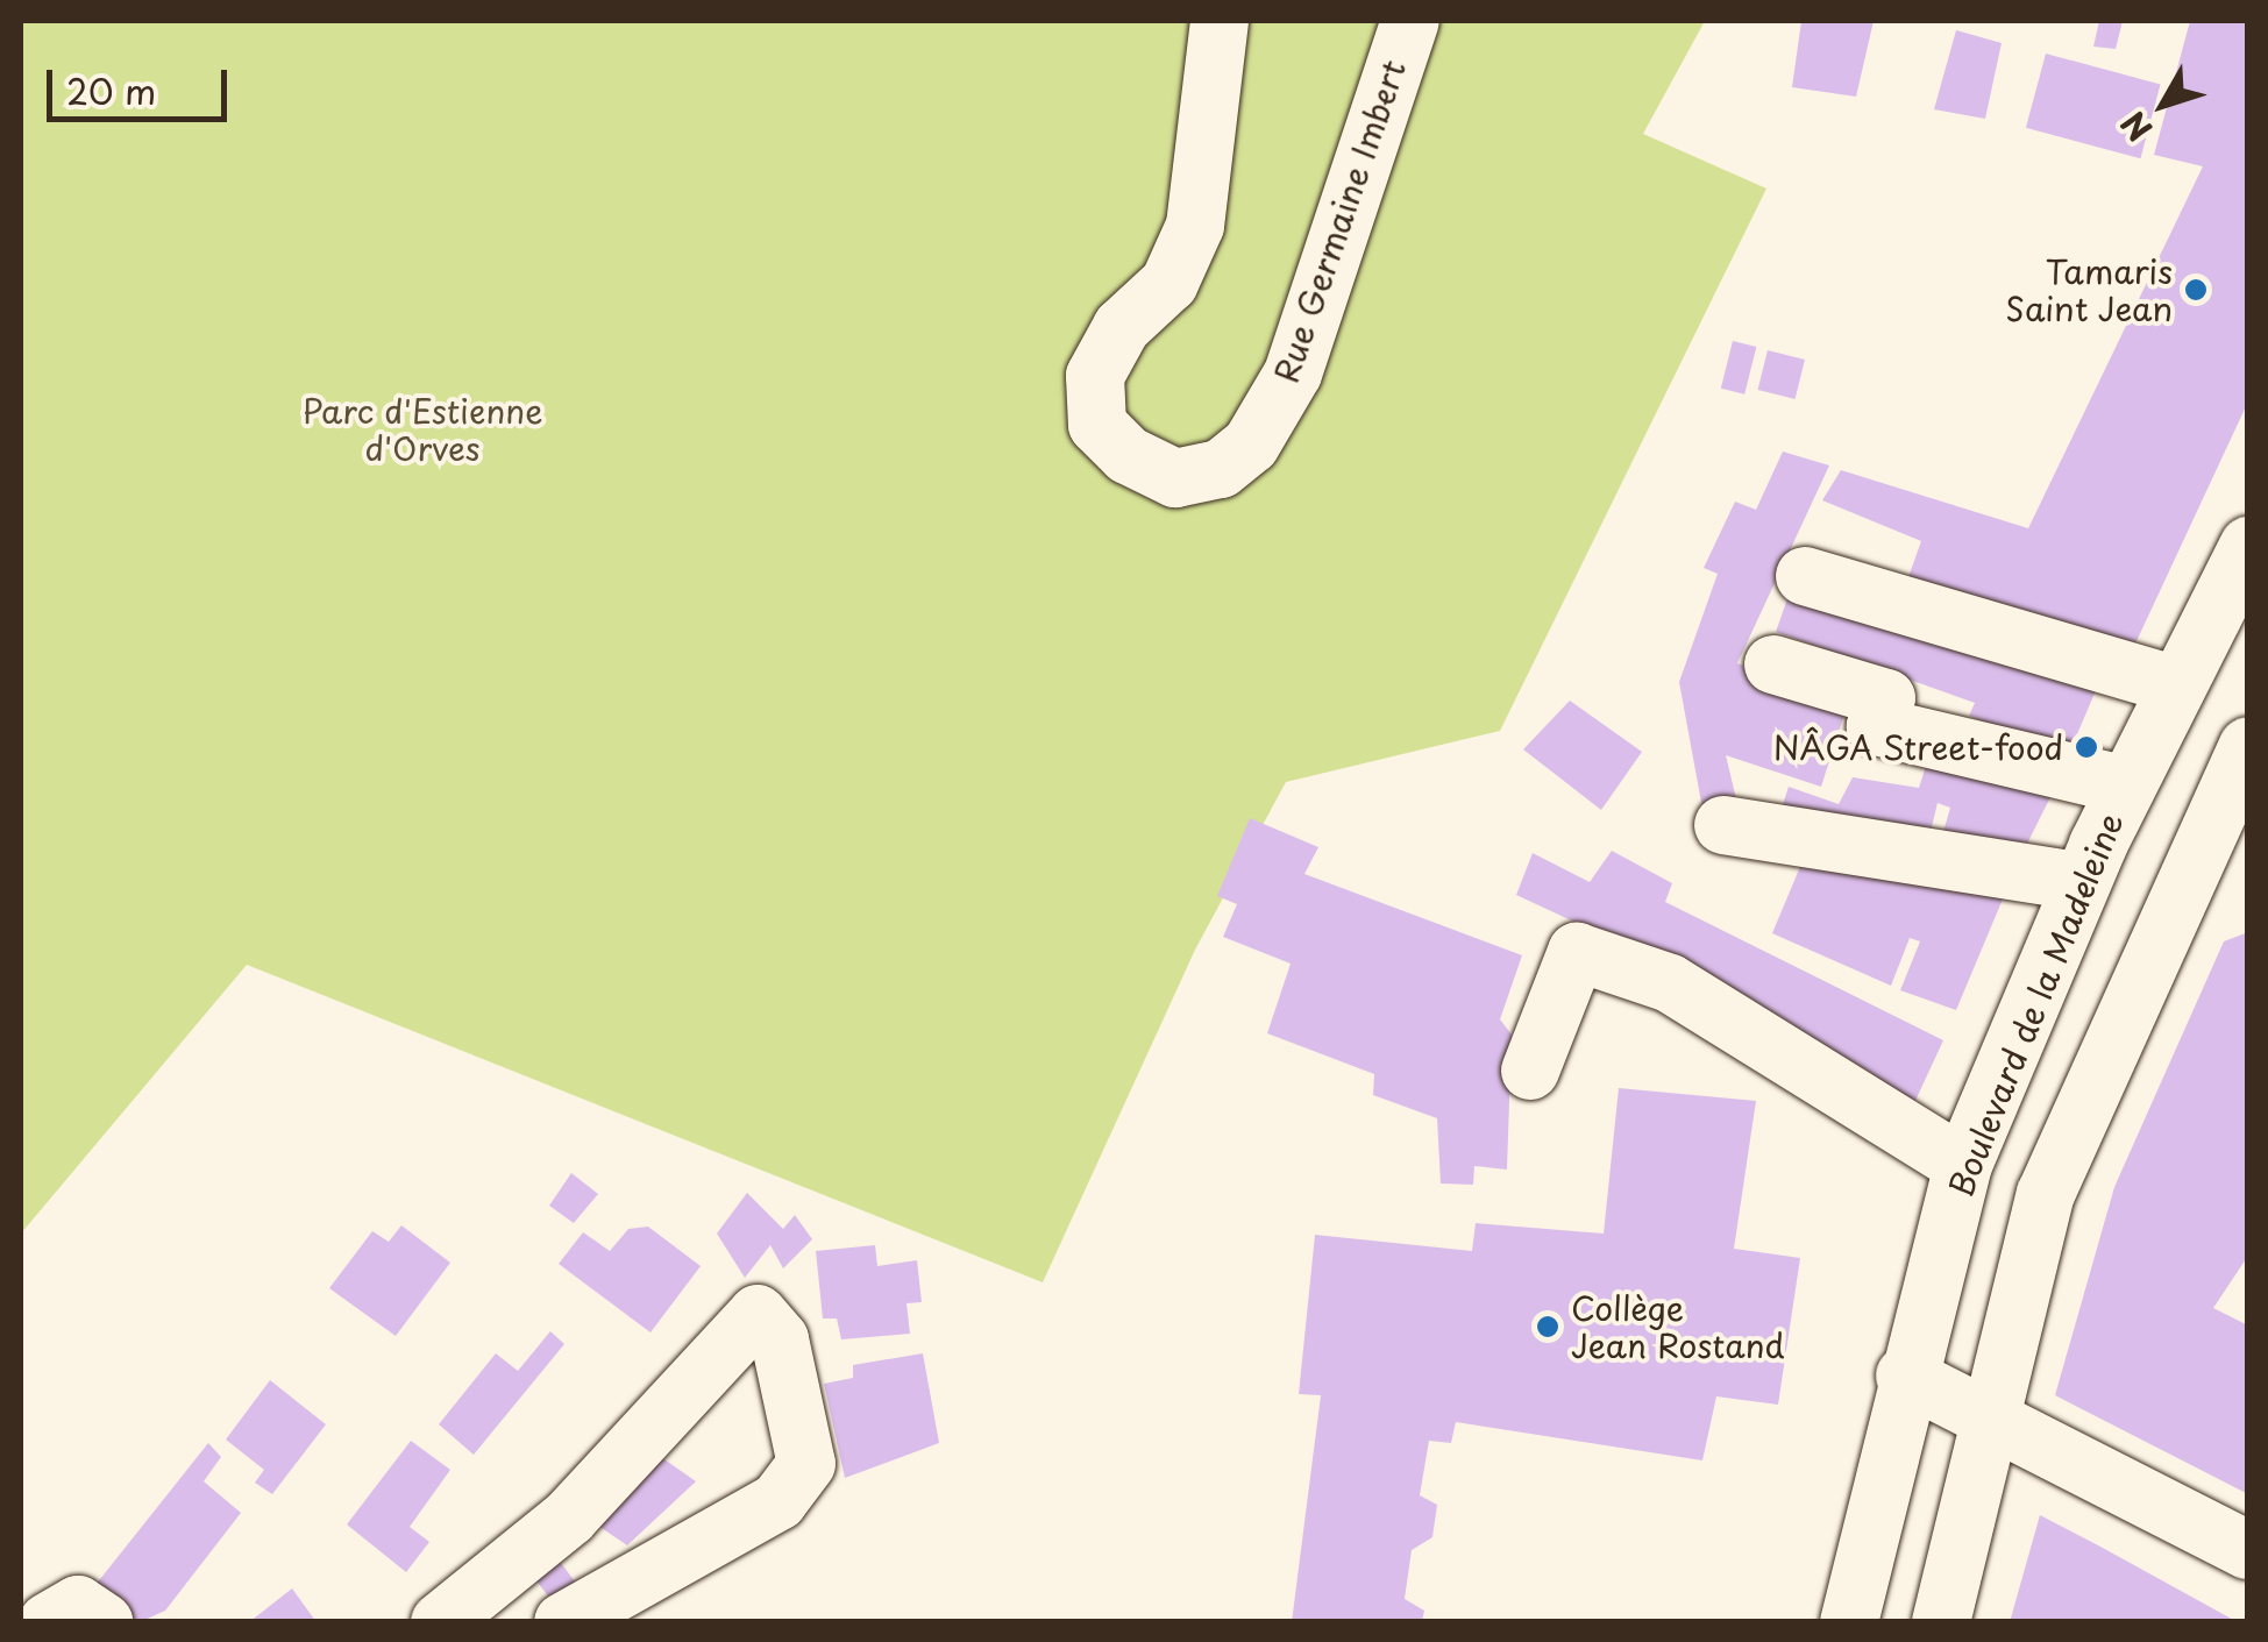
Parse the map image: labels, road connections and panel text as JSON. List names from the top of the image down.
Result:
{
  "streets": {
    "street": ["Rue Germaine Imbert", "Boulevard de la Madeleine"]
  },
  "parks": ["Parc d'Estienne d'Orves"],
  "places": ["Tamaris Saint Jean", "NÂGA Street-food", "Collège Jean Rostand"],
  "scale_bar": "20 m",
  "north": "bottom left"
}
